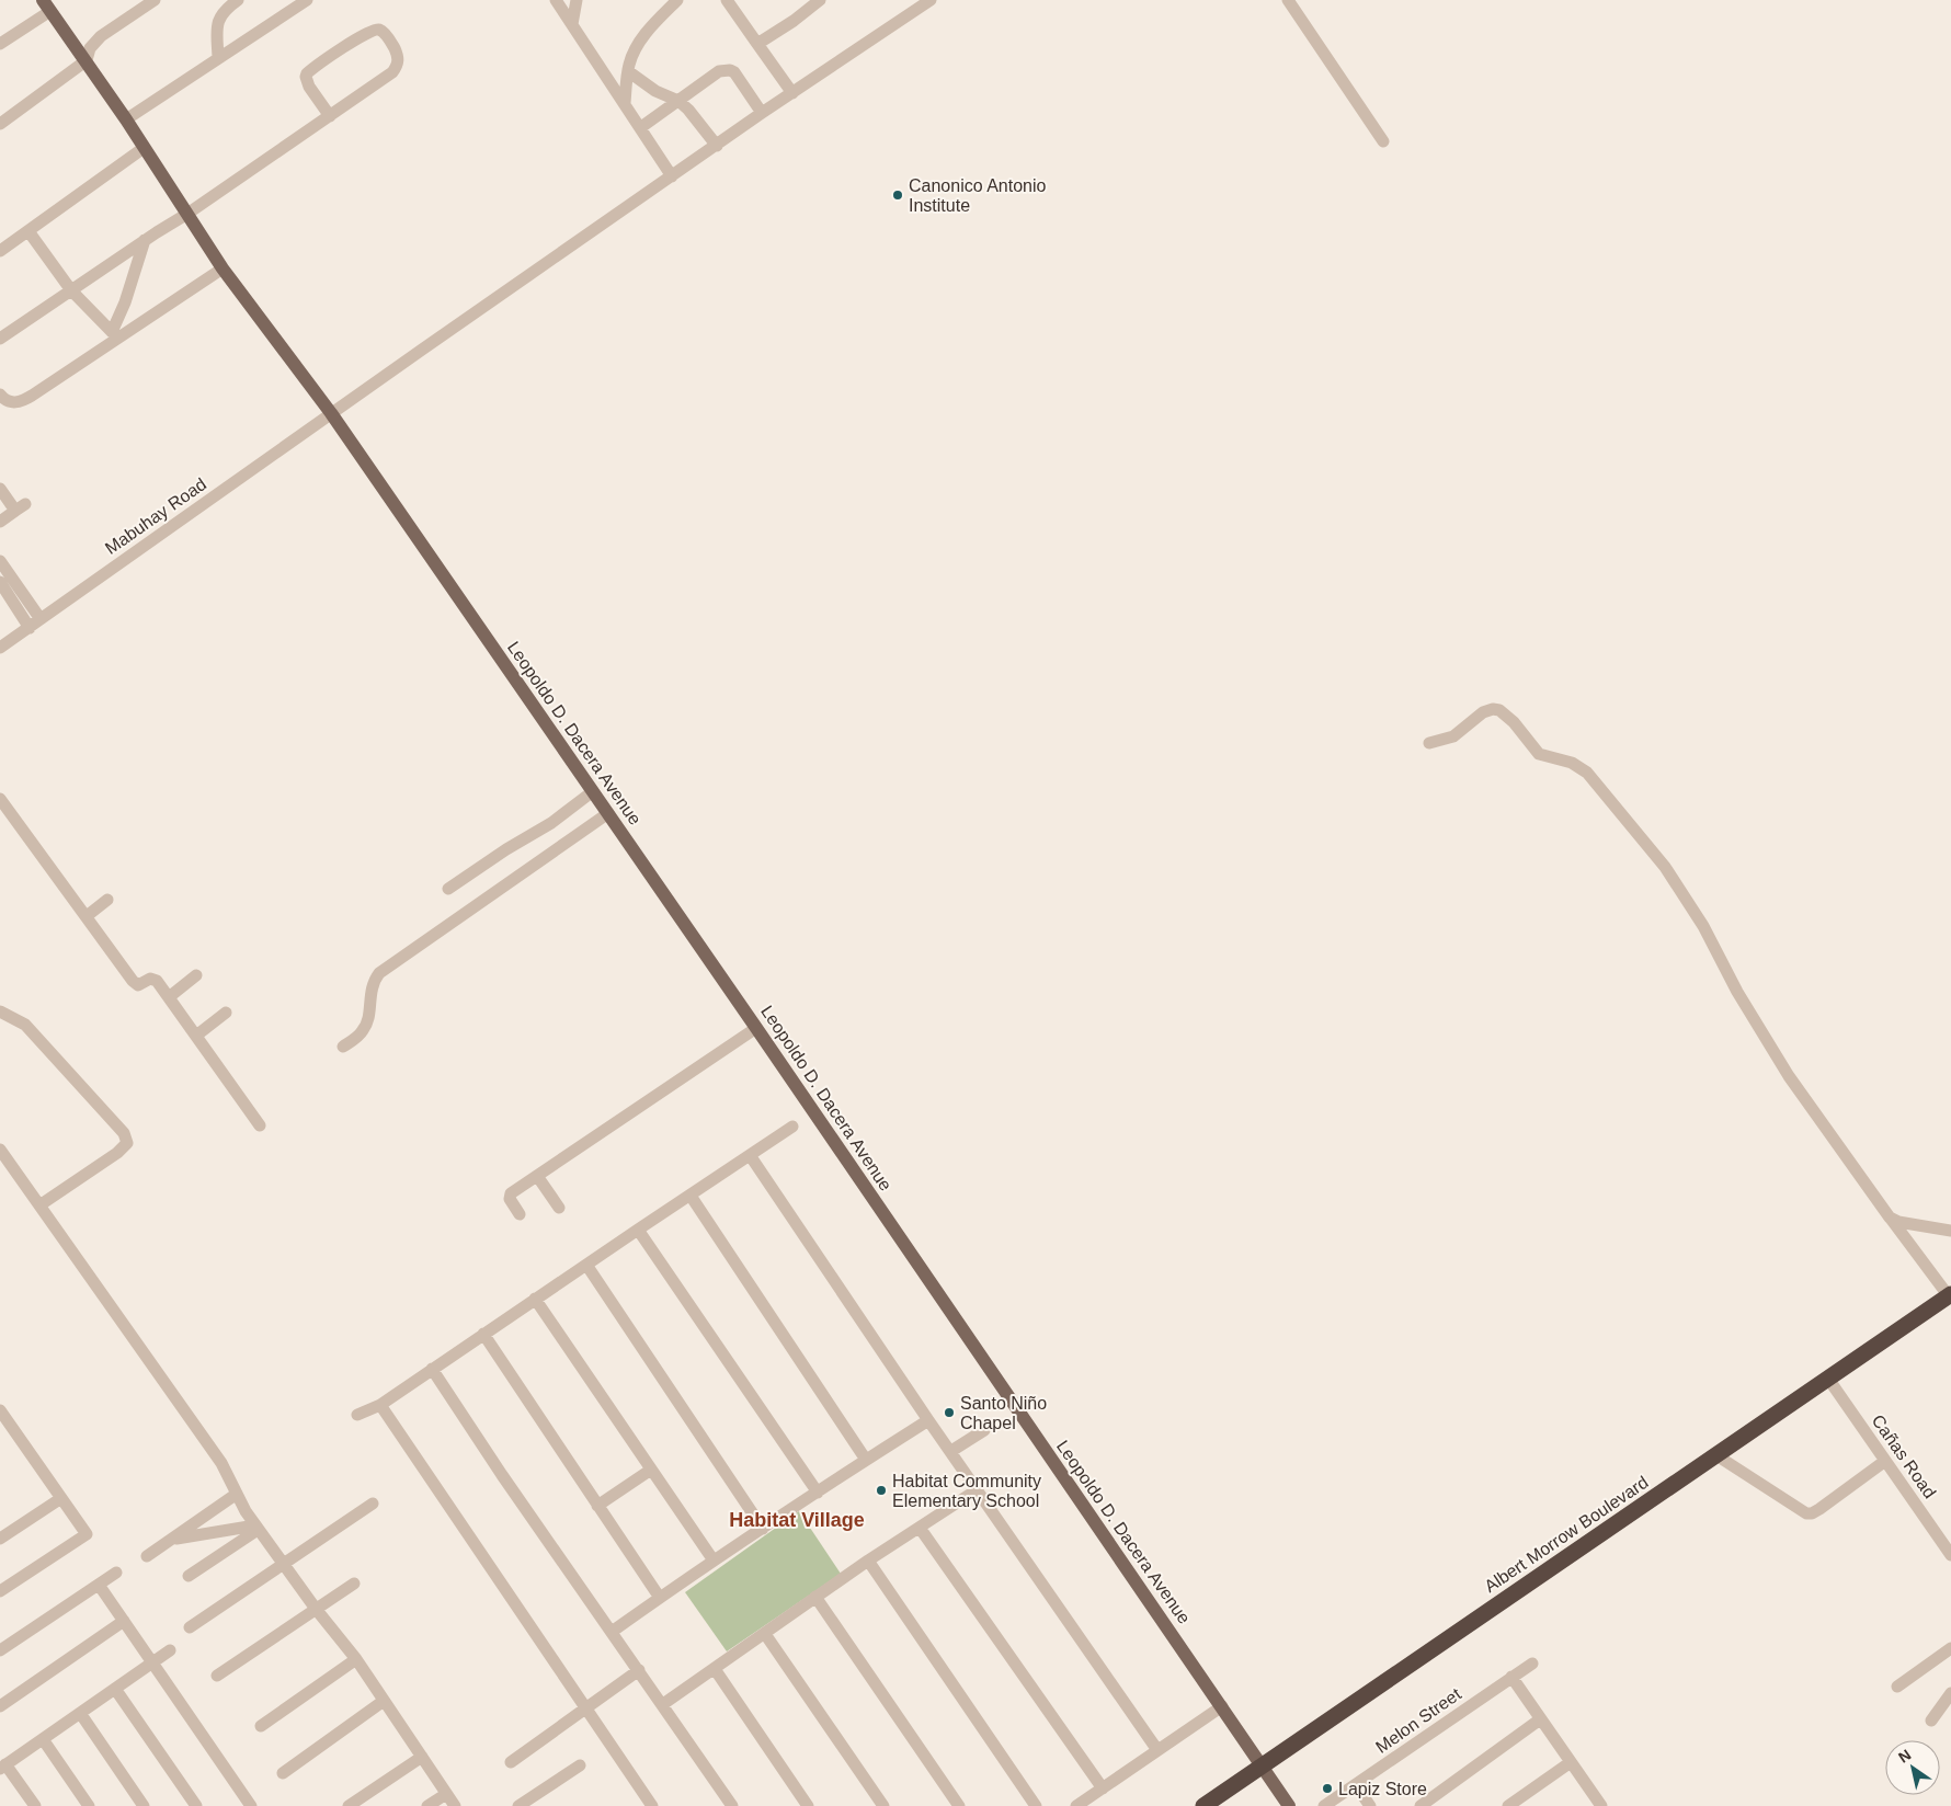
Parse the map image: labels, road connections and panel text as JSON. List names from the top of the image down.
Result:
{
  "streets": {
    "highway": ["Albert Morrow Boulevard"],
    "main road": ["Leopoldo D. Dacera Avenue"],
    "street": ["Mabuhay Road", "Cañas Road", "Melon Street"]
  },
  "crossings": [
    ["Mabuhay Road", "Leopoldo D. Dacera Avenue"],
    ["Leopoldo D. Dacera Avenue", "Albert Morrow Boulevard"],
    ["Cañas Road", "Albert Morrow Boulevard"]
  ],
  "districts": ["Habitat Village"],
  "places": [
    "Canonico Antonio Institute",
    "Santo Niño Chapel",
    "Habitat Community Elementary School",
    "Lapiz Store"
  ],
  "north": "top left"
}
